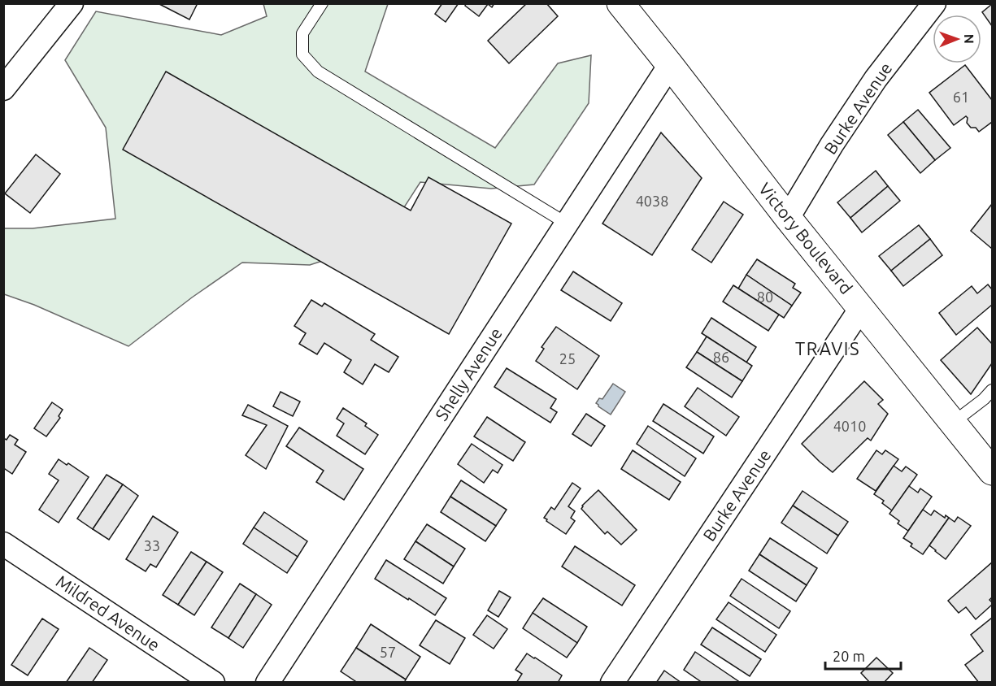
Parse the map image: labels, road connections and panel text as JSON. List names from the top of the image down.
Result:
{
  "streets": {
    "main road": ["Victory Boulevard"],
    "street": ["Burke Avenue", "Shelly Avenue", "Mildred Avenue"]
  },
  "crossings": [
    ["Burke Avenue", "Victory Boulevard"],
    ["Victory Boulevard", "Shelly Avenue"]
  ],
  "districts": ["TRAVIS"],
  "house_numbers": [
    "61",
    "4038",
    "80",
    "86",
    "25",
    "4010",
    "33",
    "57"
  ],
  "scale_bar": "20 m",
  "north": "right"
}
